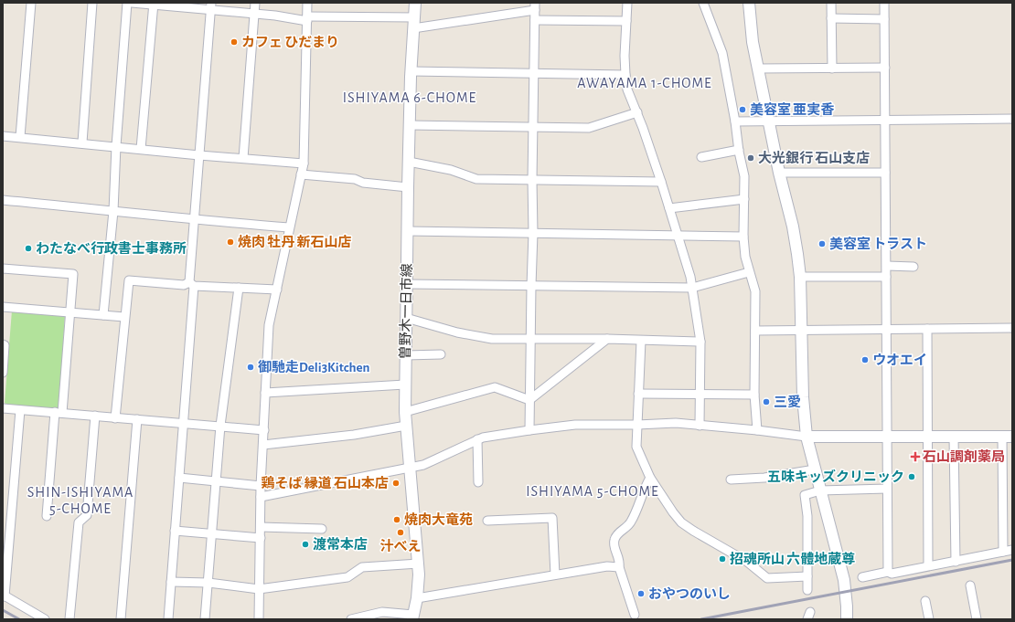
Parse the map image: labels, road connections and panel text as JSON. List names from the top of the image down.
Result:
{
  "streets": {
    "street": ["曽野木一日市線"]
  },
  "districts": [
    "AWAYAMA 1-CHOME",
    "ISHIYAMA 6-CHOME",
    "ISHIYAMA 5-CHOME",
    "SHIN-ISHIYAMA 5-CHOME"
  ],
  "places": {
    "other": [
      "カフェ ひだまり",
      "美容室 亜実香",
      "大光銀行 石山支店",
      "焼肉 牡丹 新石山店",
      "美容室 トラスト",
      "わたなべ行政書士事務所",
      "ウオエイ",
      "御馳走Deli3Kitchen",
      "三愛",
      "五味キッズクリニック",
      "鶏そば 縁道 石山本店",
      "焼肉大竜苑",
      "汁べえ",
      "渡常本店",
      "招魂所山 六體地蔵尊",
      "おやつのいし"
    ],
    "health": ["石山調剤薬局"]
  }
}
